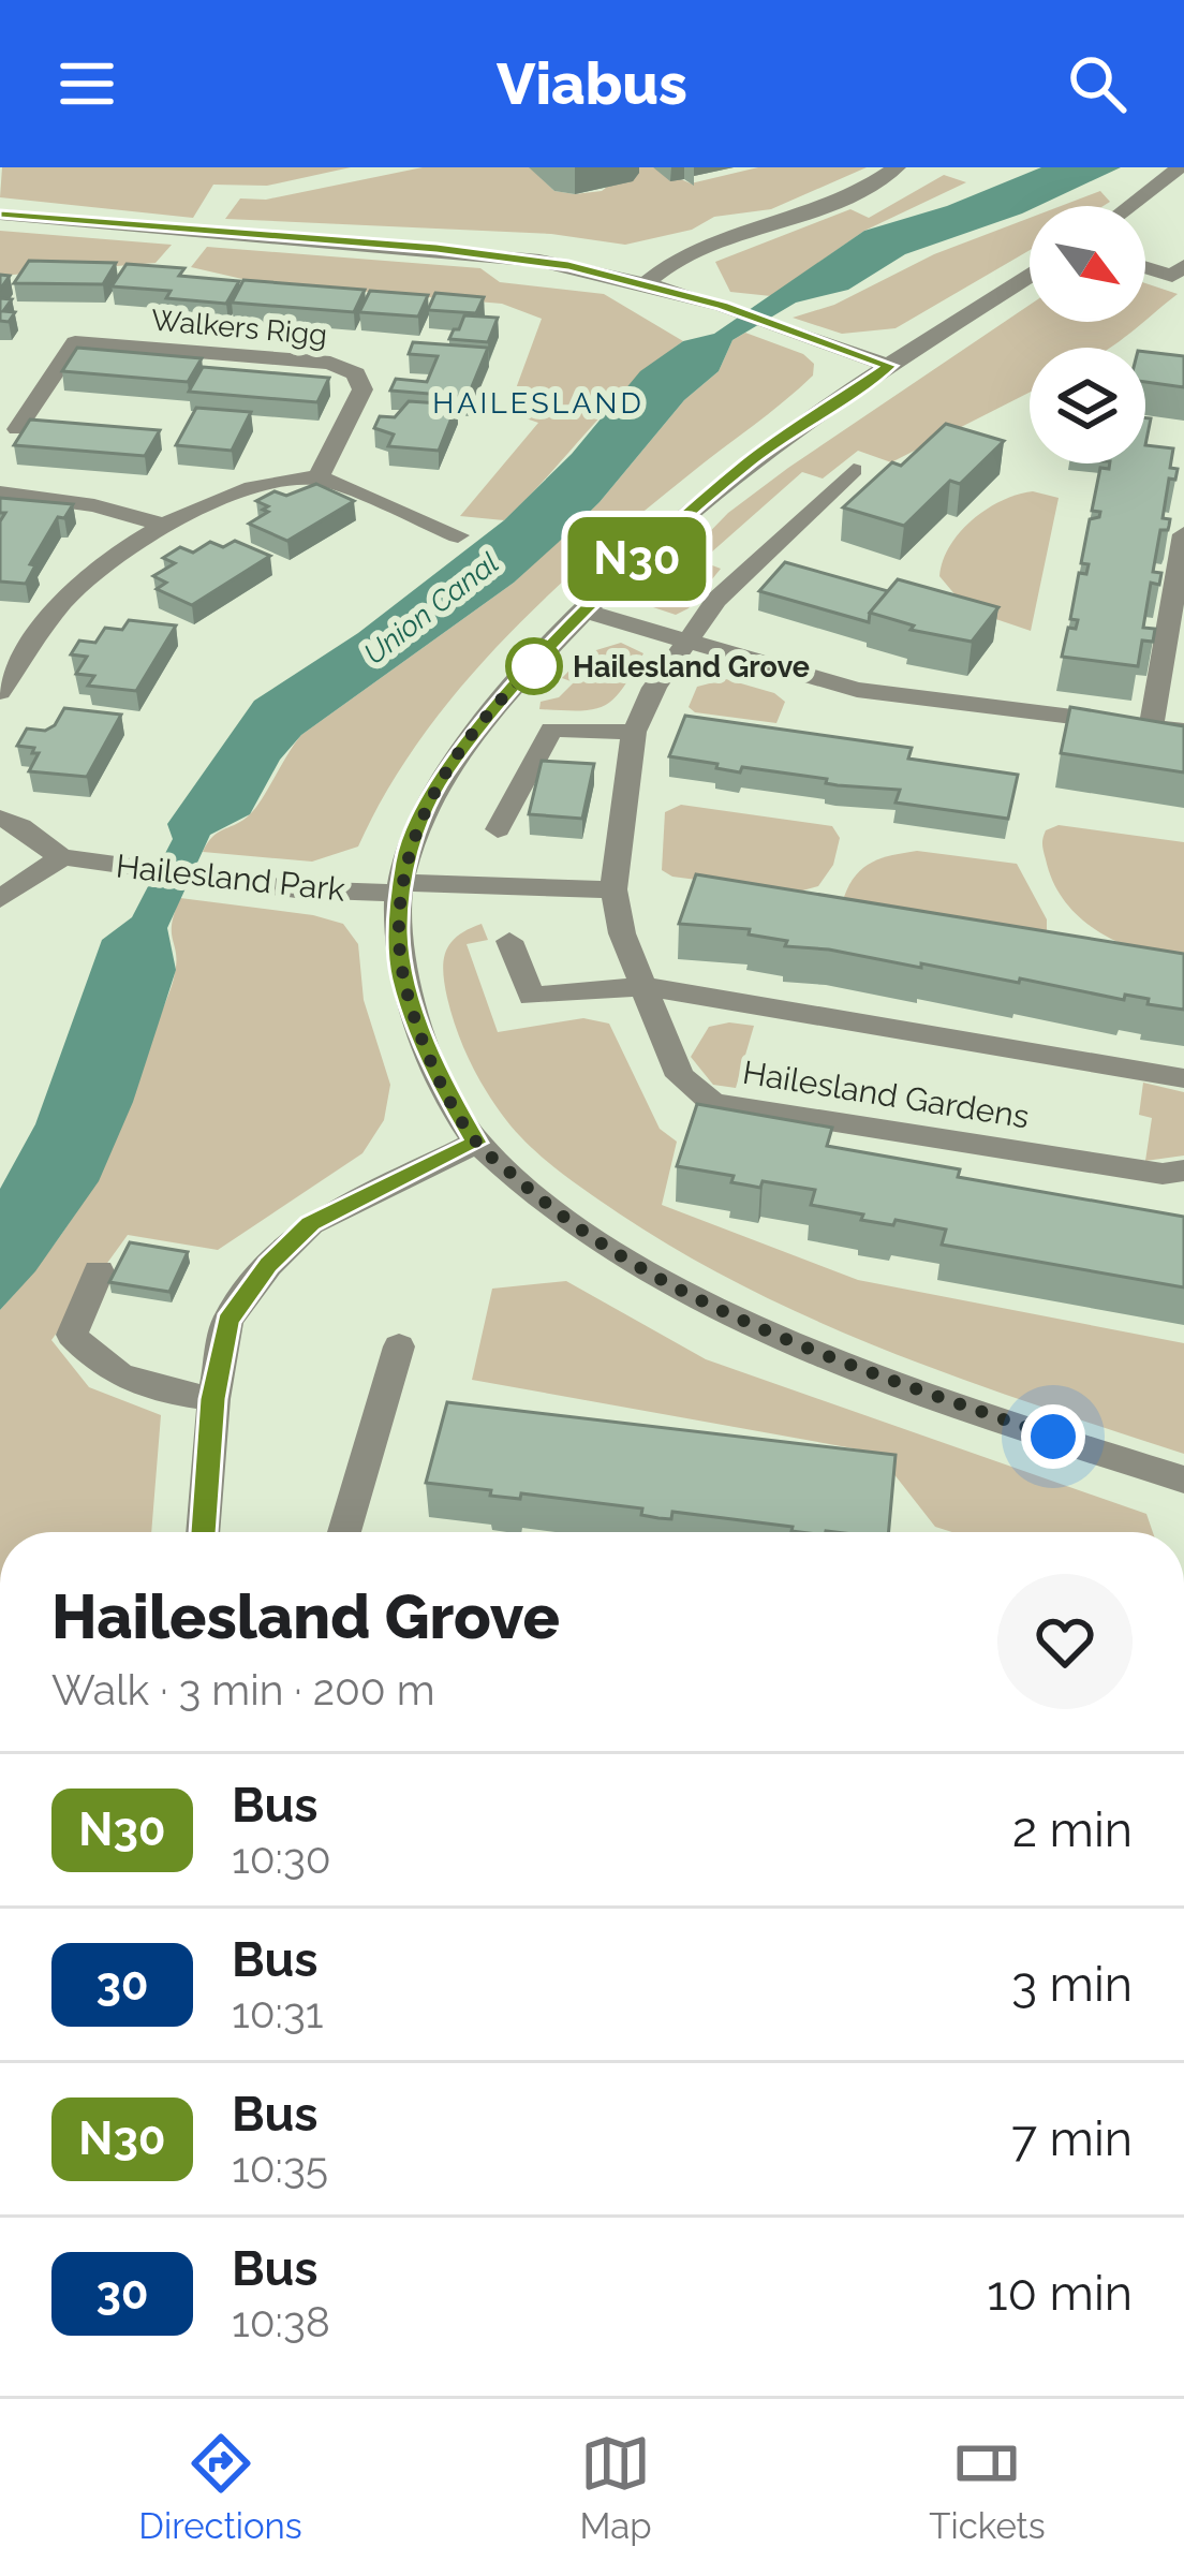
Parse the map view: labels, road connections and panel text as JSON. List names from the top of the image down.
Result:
{
  "streets": {
    "street": ["Walkers Rigg", "Hailesland Park", "Hailesland Gardens"]
  },
  "districts": ["HAILESLAND"],
  "water": ["Union Canal"],
  "places": ["Hailesland Grove"],
  "lines": ["bus line N30"],
  "north": "bottom right",
  "page": {
    "header": "Viabus",
    "on_map": "N30",
    "heading": ["Hailesland Grove", "Walk · 3 min · 200 m"],
    "list": [
      {
        "mark": "N30",
        "name": "Bus",
        "note": "10:30",
        "value": "2 min"
      },
      {
        "mark": "30",
        "name": "Bus",
        "note": "10:31",
        "value": "3 min"
      },
      {
        "mark": "N30",
        "name": "Bus",
        "note": "10:35",
        "value": "7 min"
      },
      {
        "mark": "30",
        "name": "Bus",
        "note": "10:38",
        "value": "10 min"
      }
    ],
    "tabs": ["Directions", "Map", "Tickets"]
  }
}
